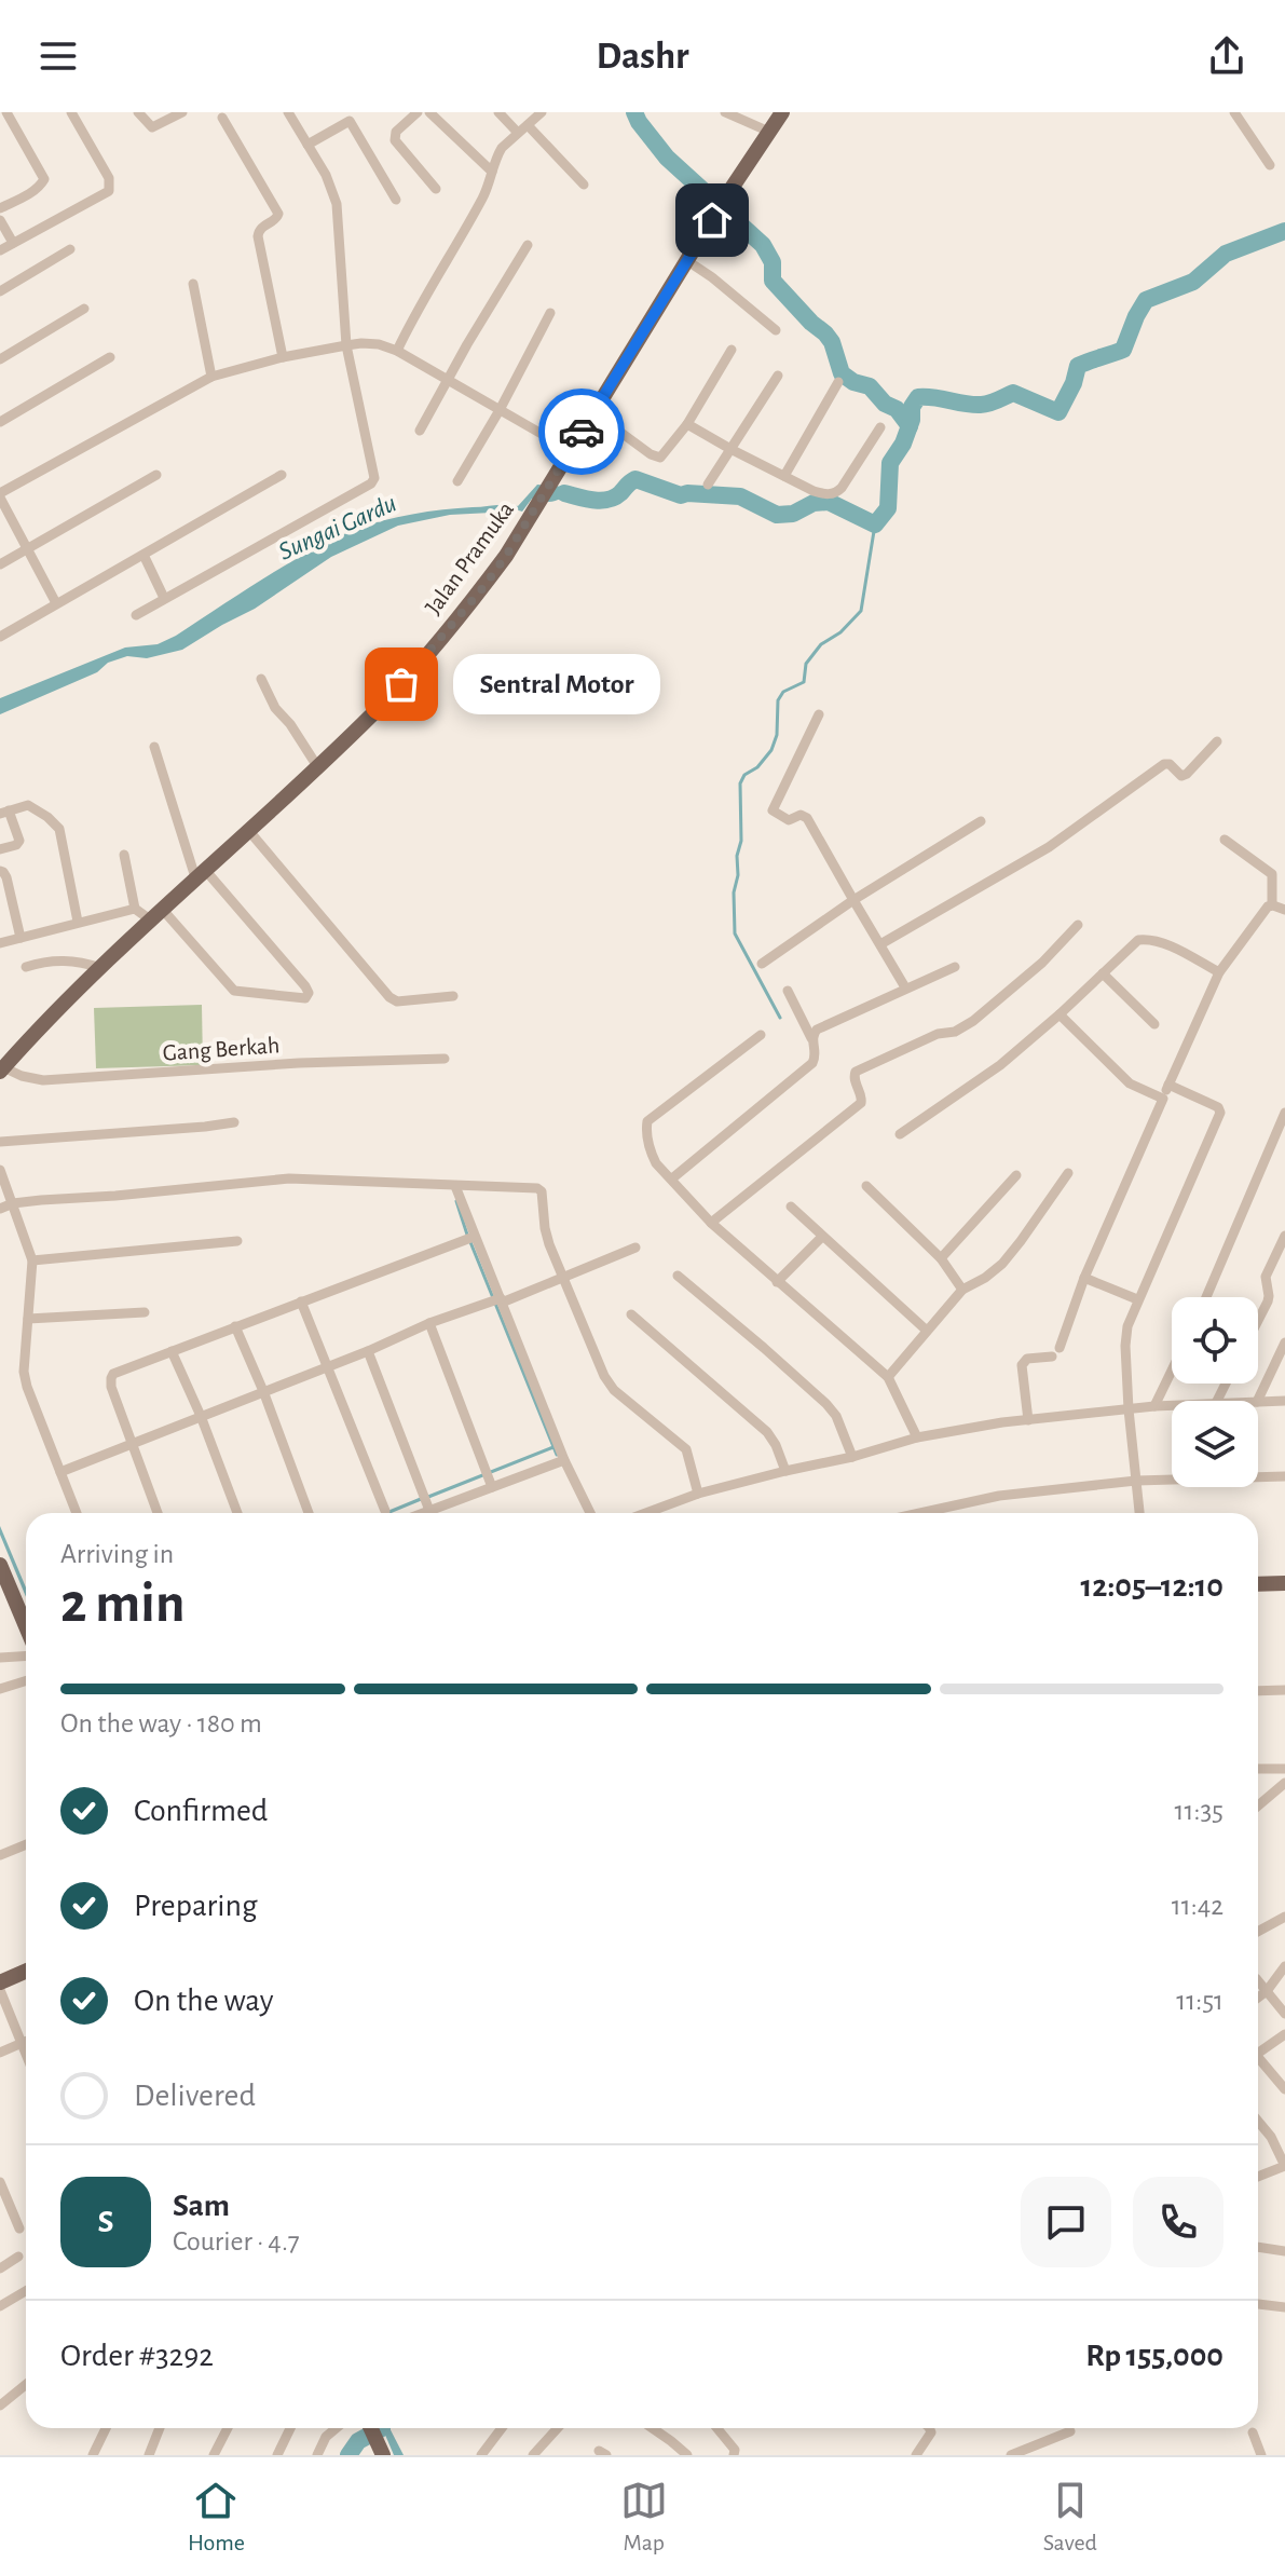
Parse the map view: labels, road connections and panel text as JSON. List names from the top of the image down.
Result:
{
  "streets": {
    "main road": ["Jalan Pramuka"],
    "street": ["Gang Berkah"]
  },
  "crossings": [
    ["Jalan Pramuka", "Gang Berkah"]
  ],
  "water": ["Sungai Gardu"],
  "places": ["Sentral Motor"],
  "page": {
    "header": "Dashr",
    "bubble": "Sentral Motor",
    "heading": ["2 min", "Arriving in", "12:05–12:10"],
    "panel": [
      "Sam",
      "Courier · 4.7",
      "Order #3292",
      "Rp 155,000"
    ],
    "bar": "On the way · 180 m",
    "list": [
      ["Confirmed", "11:35"],
      ["Preparing", "11:42"],
      ["On the way", "11:51"],
      "Delivered"
    ],
    "round": "S",
    "tabs": ["Home", "Map", "Saved"]
  }
}
